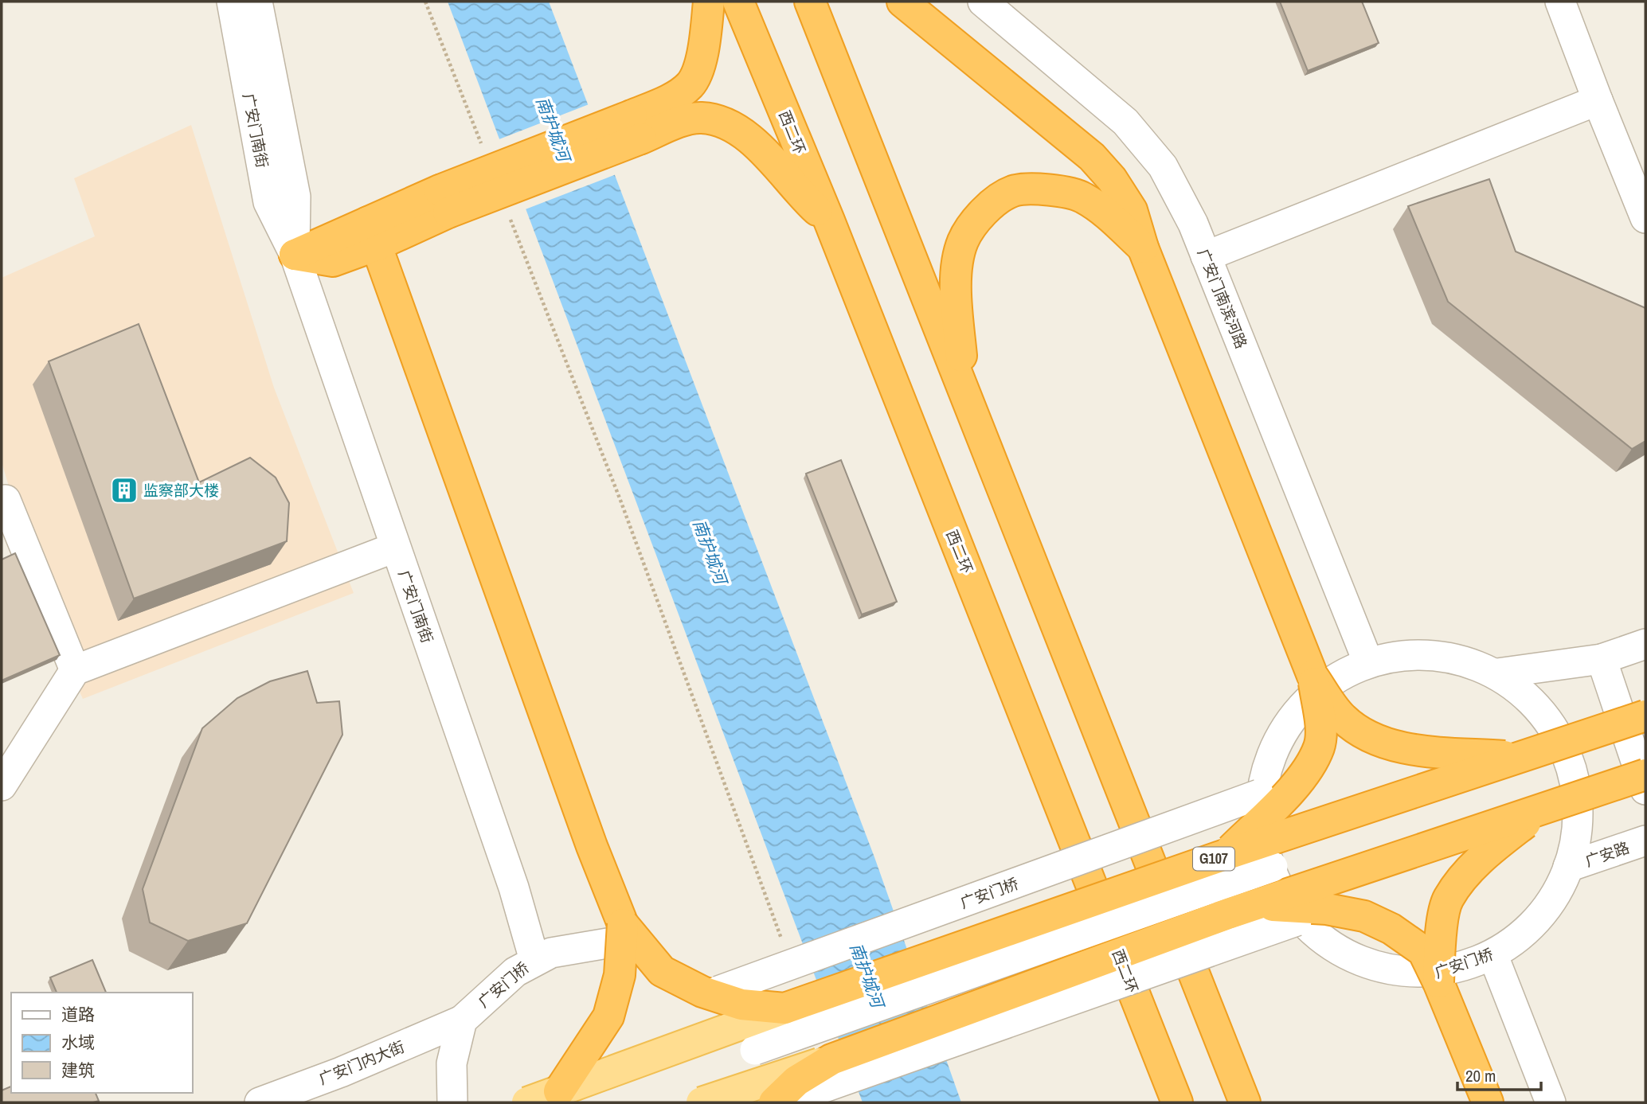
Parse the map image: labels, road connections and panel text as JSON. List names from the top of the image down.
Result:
{
  "streets": {
    "highway": ["西二环", "G107"],
    "street": [
      "广安门南街",
      "广安门南滨河路",
      "广安路",
      "广安门桥",
      "广安门内大街"
    ]
  },
  "crossings": [
    ["广安门南街", "广安门桥"],
    ["广安门南滨河路", "广安门桥"],
    ["广安路", "广安门桥"],
    ["广安门桥", "广安门内大街"]
  ],
  "water": ["南护城河"],
  "places": {
    "building": ["监察部大楼"]
  },
  "legend": ["道路", "水域", "建筑"],
  "scale_bar": "20 m"
}
